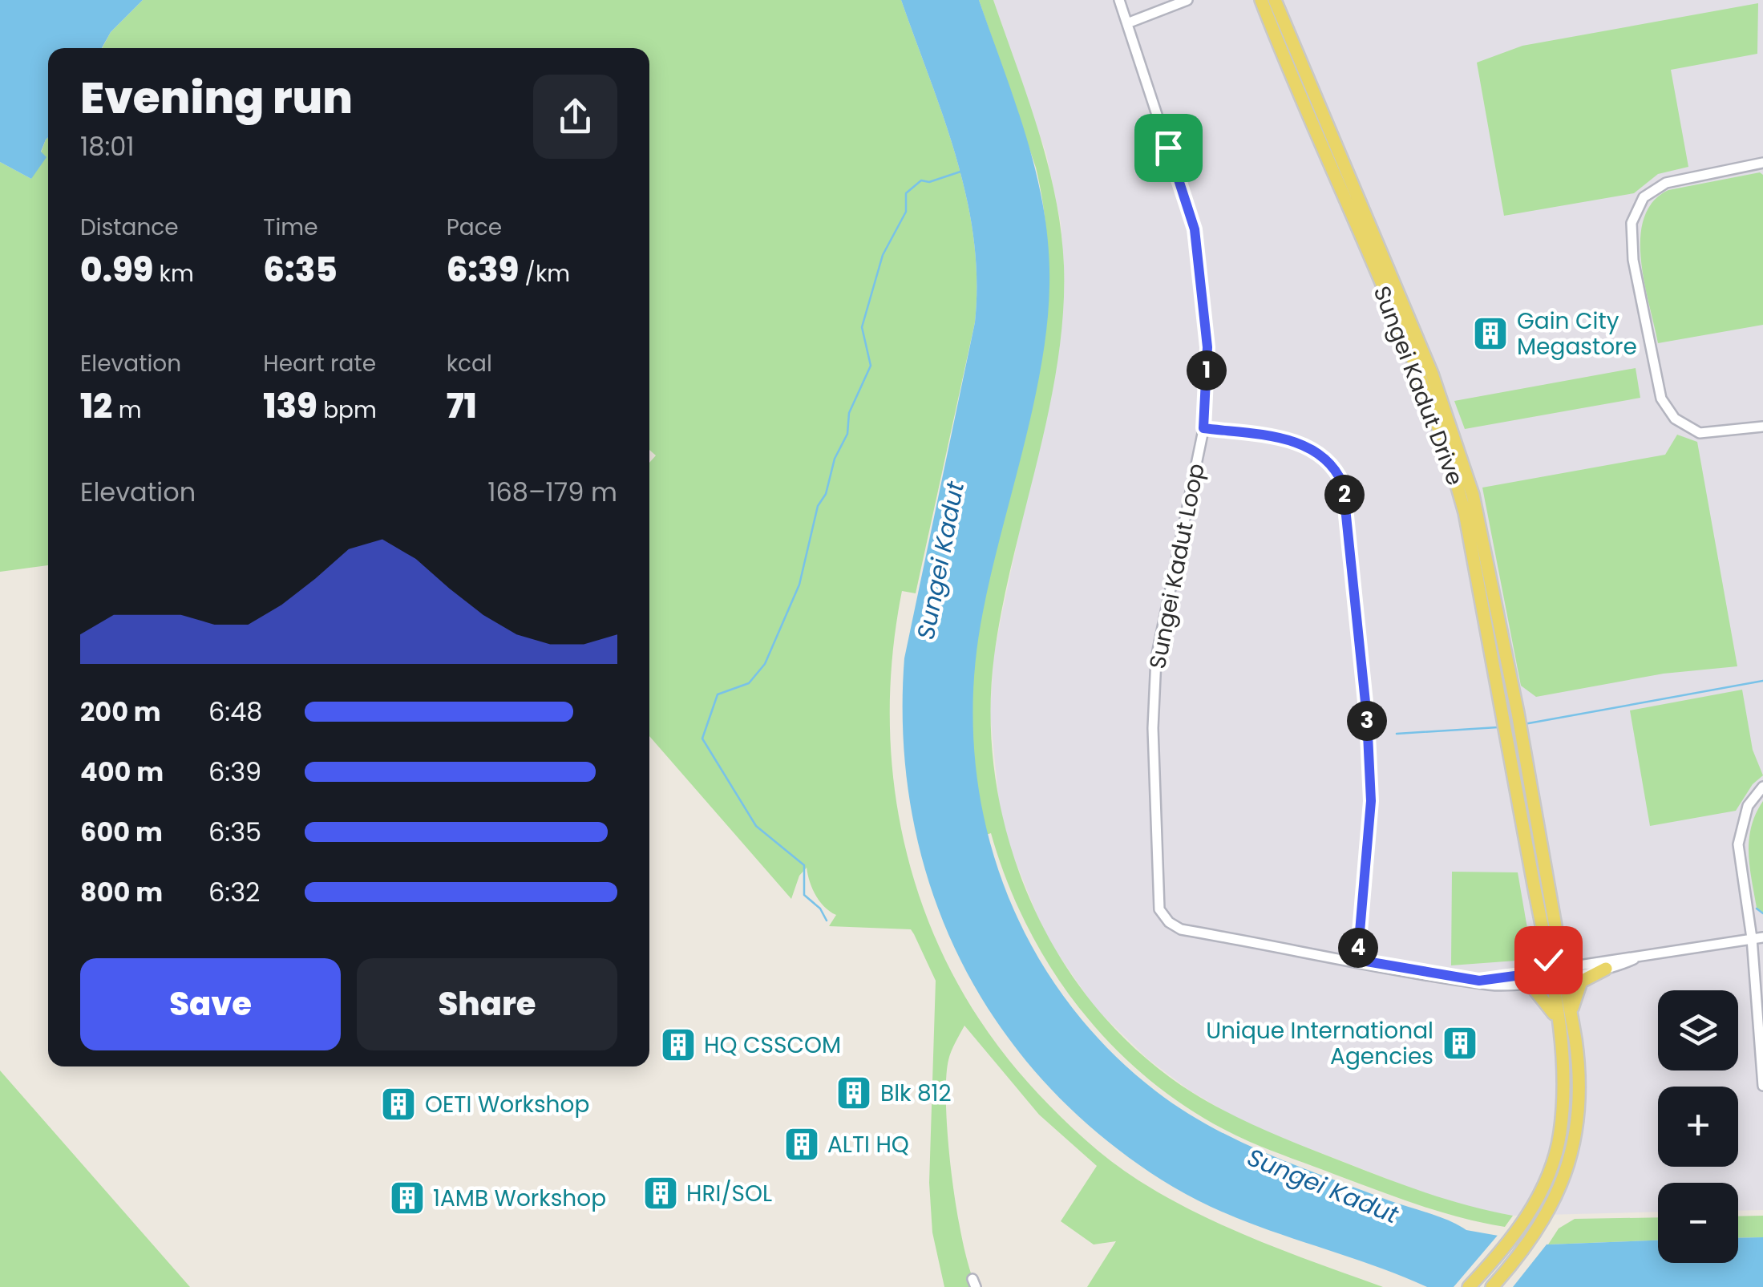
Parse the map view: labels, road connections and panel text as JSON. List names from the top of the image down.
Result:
{
  "streets": {
    "main road": ["Sungei Kadut Drive"],
    "street": ["Sungei Kadut Loop"]
  },
  "crossings": [
    ["Sungei Kadut Drive", "Sungei Kadut Loop"]
  ],
  "water": ["Sungei Kadut"],
  "places": {
    "building": [
      "Gain City Megastore",
      "Unique International Agencies",
      "HQ CSSCOM",
      "Blk 812",
      "OETI Workshop",
      "ALTI HQ",
      "HRI/SOL",
      "1AMB Workshop"
    ]
  },
  "page": {
    "heading": ["Evening run", "18:01"],
    "stats": [
      ["Distance", "0.99 km"],
      ["Time", "6:35"],
      ["Pace", "6:39 /km"],
      ["Elevation", "12 m"],
      ["Heart rate", "139 bpm"],
      ["kcal", "71"]
    ],
    "pins": [
      "1",
      "2",
      "3",
      "4"
    ],
    "chart": ["Elevation", "168–179 m"],
    "list": [
      {
        "name": "200 m",
        "note": "6:48"
      },
      {
        "name": "400 m",
        "note": "6:39"
      },
      {
        "name": "600 m",
        "note": "6:35"
      },
      {
        "name": "800 m",
        "note": "6:32"
      }
    ],
    "buttons": ["Save", "Share"],
    "map_buttons": ["+", "−"]
  }
}
